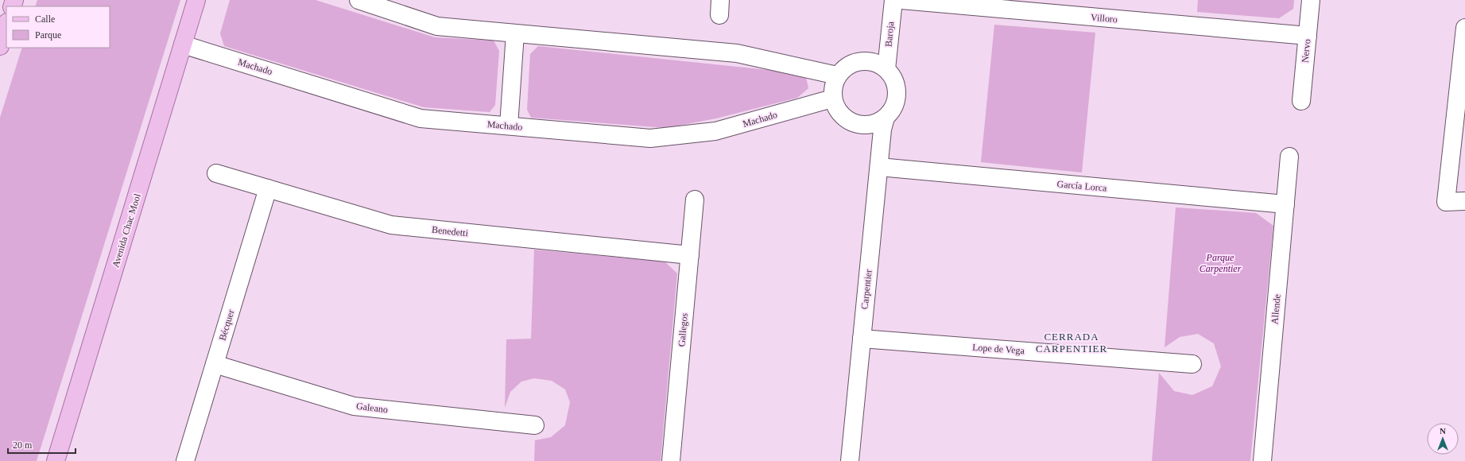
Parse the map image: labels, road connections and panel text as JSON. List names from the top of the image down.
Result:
{
  "streets": {
    "main road": ["Avenida Chac Mool"],
    "street": [
      "Villoro",
      "Baroja",
      "Nervo",
      "Machado",
      "García Lorca",
      "Benedetti",
      "Carpentier",
      "Allende",
      "Bécquer",
      "Gallegos",
      "Lope de Vega",
      "Galeano"
    ]
  },
  "crossings": [
    ["Villoro", "Nervo"],
    ["Baroja", "Machado"],
    ["Baroja", "Carpentier"],
    ["Machado", "Avenida Chac Mool"],
    ["Machado", "Carpentier"],
    ["García Lorca", "Carpentier"],
    ["García Lorca", "Allende"],
    ["Benedetti", "Bécquer"],
    ["Benedetti", "Gallegos"],
    ["Carpentier", "Lope de Vega"],
    ["Bécquer", "Galeano"]
  ],
  "districts": ["CERRADA CARPENTIER"],
  "parks": ["Parque Carpentier"],
  "legend": ["Calle", "Parque"],
  "scale_bar": "20 m",
  "north": "top"
}
